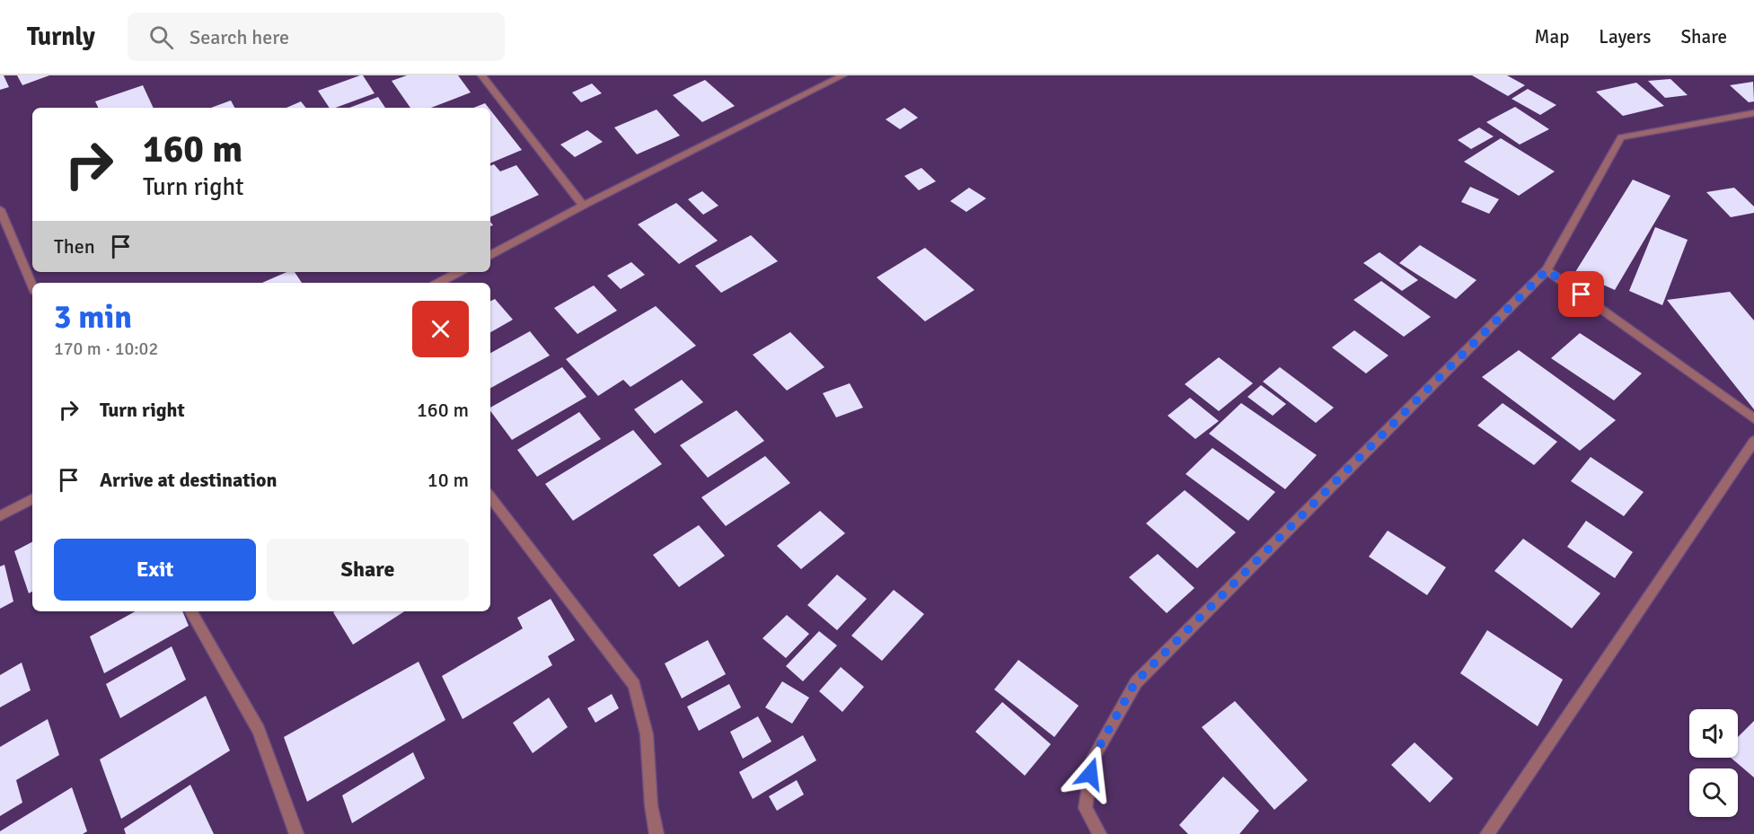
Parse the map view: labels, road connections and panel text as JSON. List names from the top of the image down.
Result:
{
  "page": {
    "header": "Turnly",
    "search": "Search here",
    "nav": ["Map", "Layers", "Share"],
    "turn": ["160 m", "Turn right"],
    "then": "Then",
    "heading": ["3 min", "170 m · 10:02"],
    "list": [
      {
        "name": "Turn right",
        "value": "160 m"
      },
      {
        "name": "Arrive at destination",
        "value": "10 m"
      }
    ],
    "buttons": ["Exit", "Share"]
  }
}
